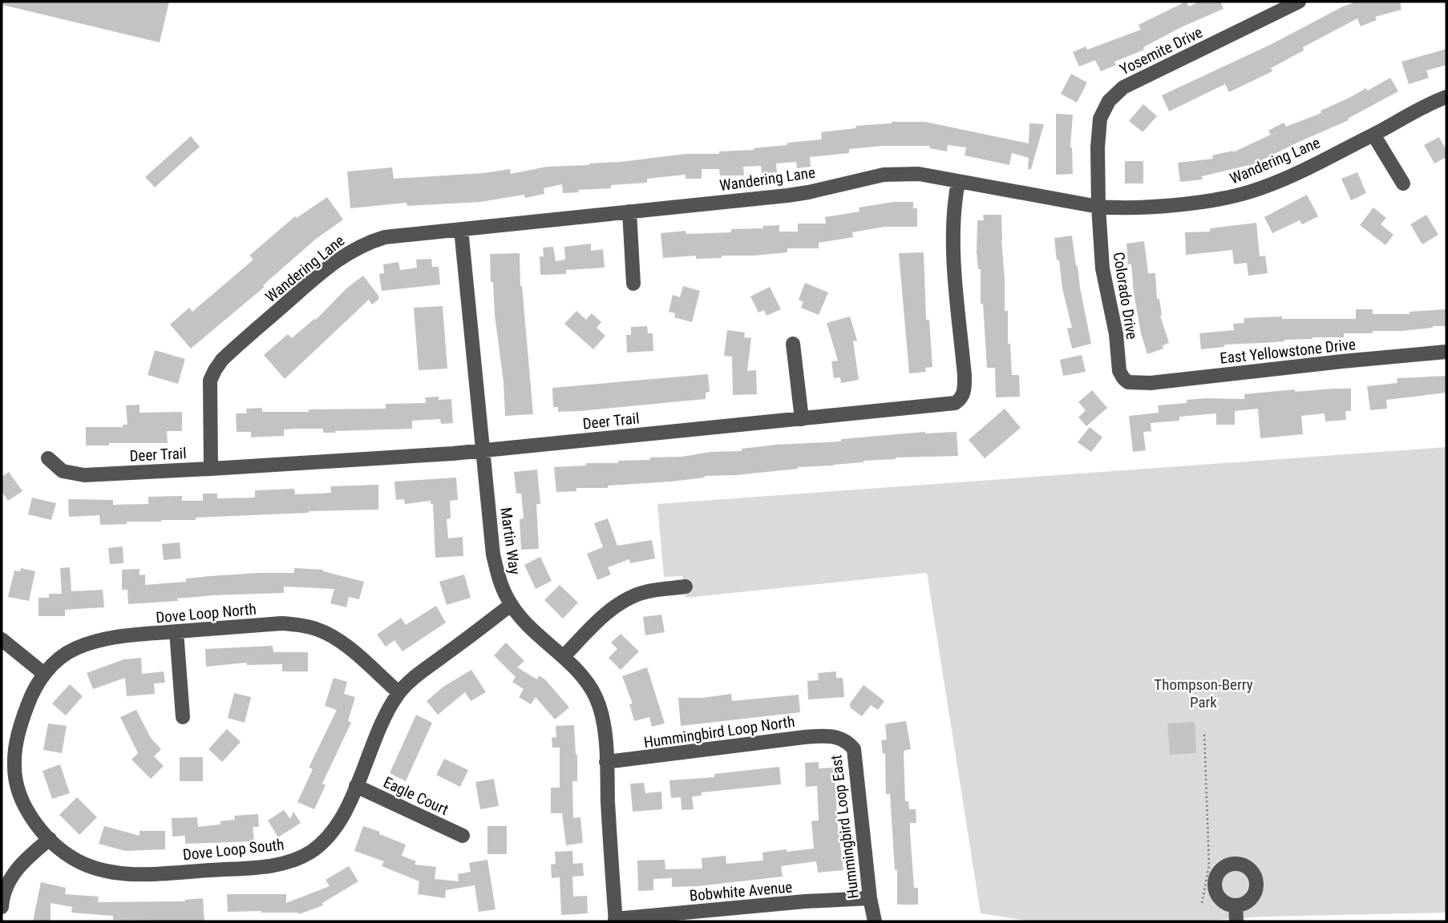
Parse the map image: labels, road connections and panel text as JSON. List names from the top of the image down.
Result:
{
  "streets": {
    "street": [
      "Yosemite Drive",
      "Wandering Lane",
      "Colorado Drive",
      "East Yellowstone Drive",
      "Deer Trail",
      "Martin Way",
      "Dove Loop North",
      "Hummingbird Loop North",
      "Eagle Court",
      "Hummingbird Loop East",
      "Dove Loop South",
      "Bobwhite Avenue"
    ]
  },
  "crossings": [
    ["Yosemite Drive", "Wandering Lane"],
    ["Yosemite Drive", "Colorado Drive"],
    ["Wandering Lane", "Colorado Drive"],
    ["Wandering Lane", "Deer Trail"],
    ["Wandering Lane", "Martin Way"],
    ["Colorado Drive", "East Yellowstone Drive"],
    ["Deer Trail", "Martin Way"],
    ["Martin Way", "Hummingbird Loop North"],
    ["Martin Way", "Bobwhite Avenue"],
    ["Dove Loop North", "Dove Loop South"],
    ["Hummingbird Loop North", "Hummingbird Loop East"],
    ["Eagle Court", "Dove Loop South"],
    ["Hummingbird Loop East", "Bobwhite Avenue"]
  ],
  "parks": ["Thompson-Berry Park"]
}
